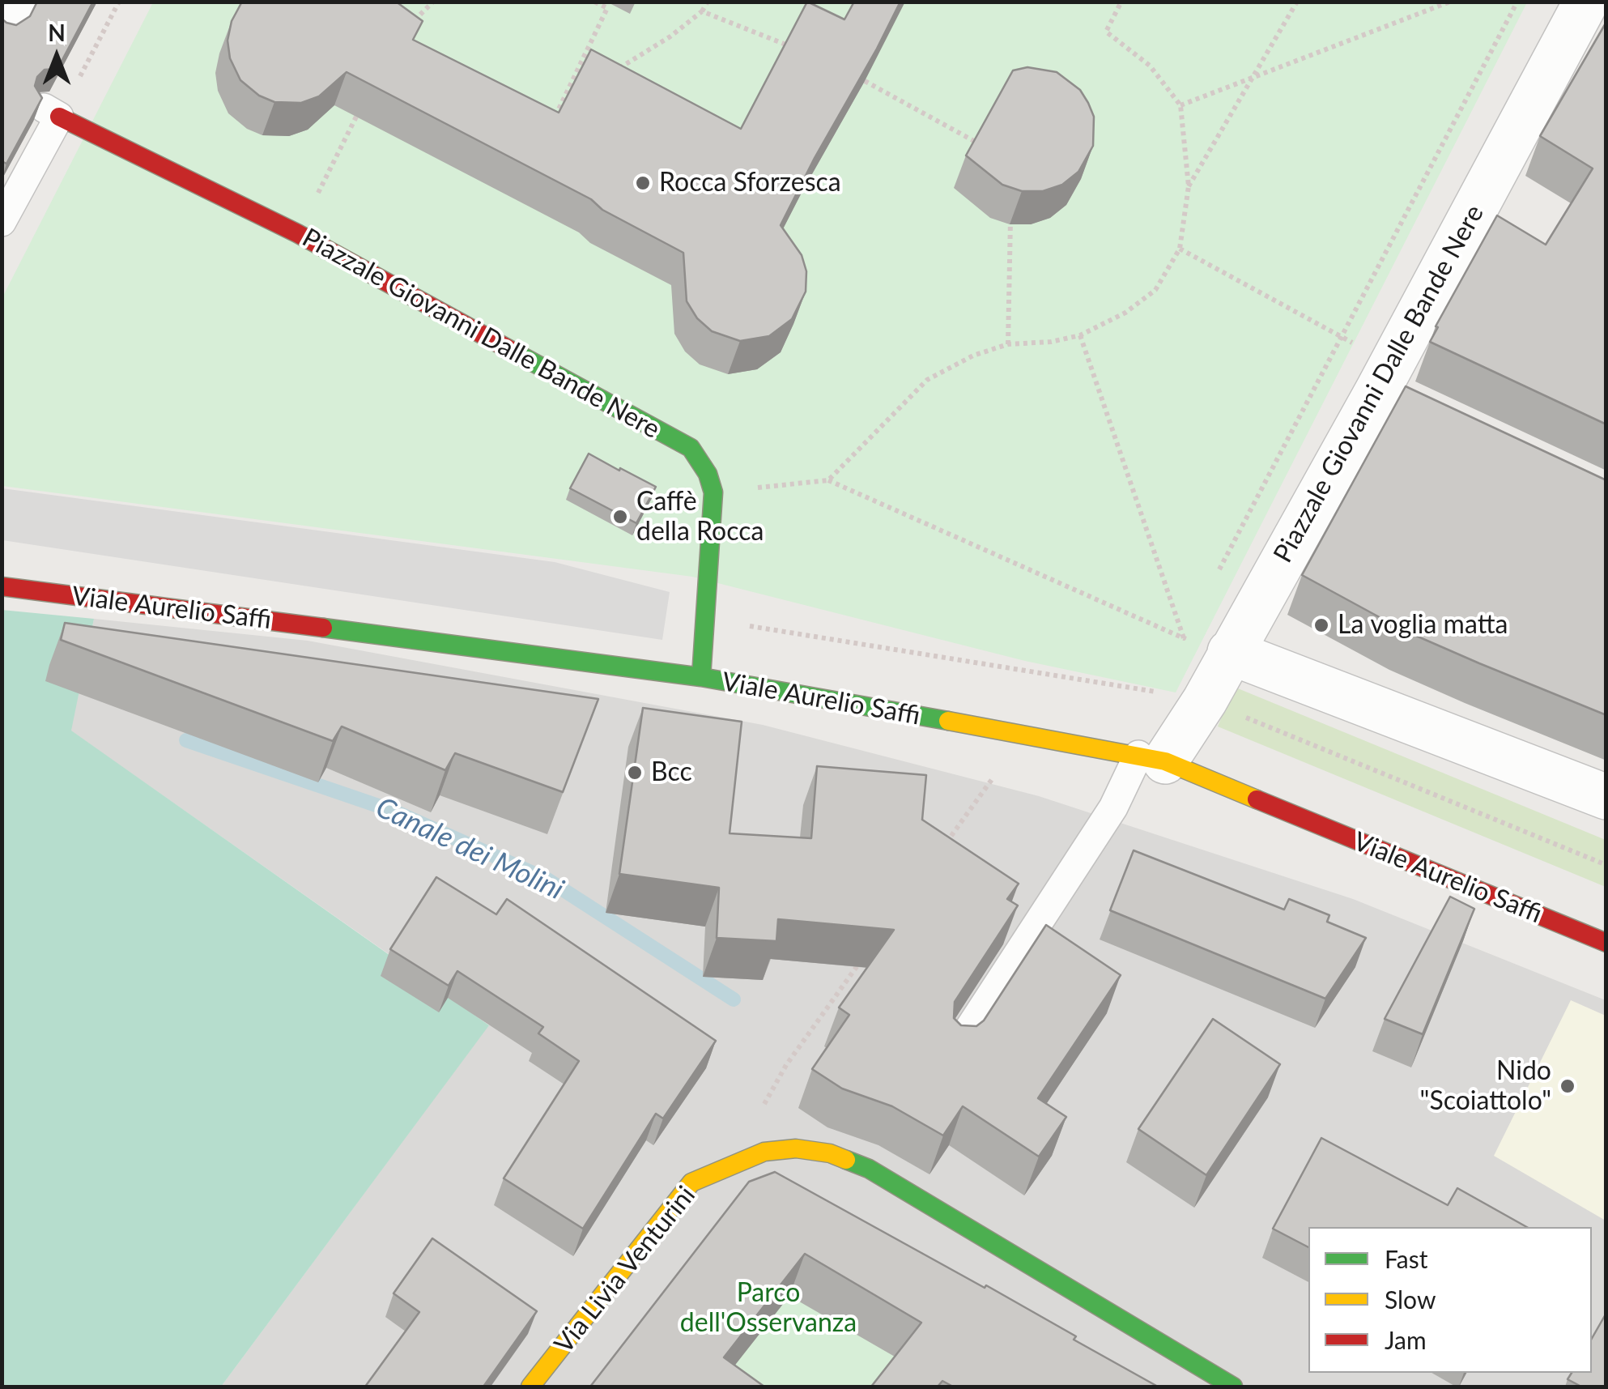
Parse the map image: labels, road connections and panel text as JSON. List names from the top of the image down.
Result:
{
  "streets": {
    "street": ["Piazzale Giovanni Dalle Bande Nere", "Viale Aurelio Saffi", "Via Livia Venturini"]
  },
  "crossings": [
    ["Piazzale Giovanni Dalle Bande Nere", "Viale Aurelio Saffi"]
  ],
  "water": ["Canale dei Molini"],
  "parks": ["Parco dell'Osservanza"],
  "places": [
    "Rocca Sforzesca",
    "Caffè della Rocca",
    "La voglia matta",
    "Bcc",
    "Nido \"Scoiattolo\""
  ],
  "legend": ["Fast", "Slow", "Jam"],
  "north": "top"
}
